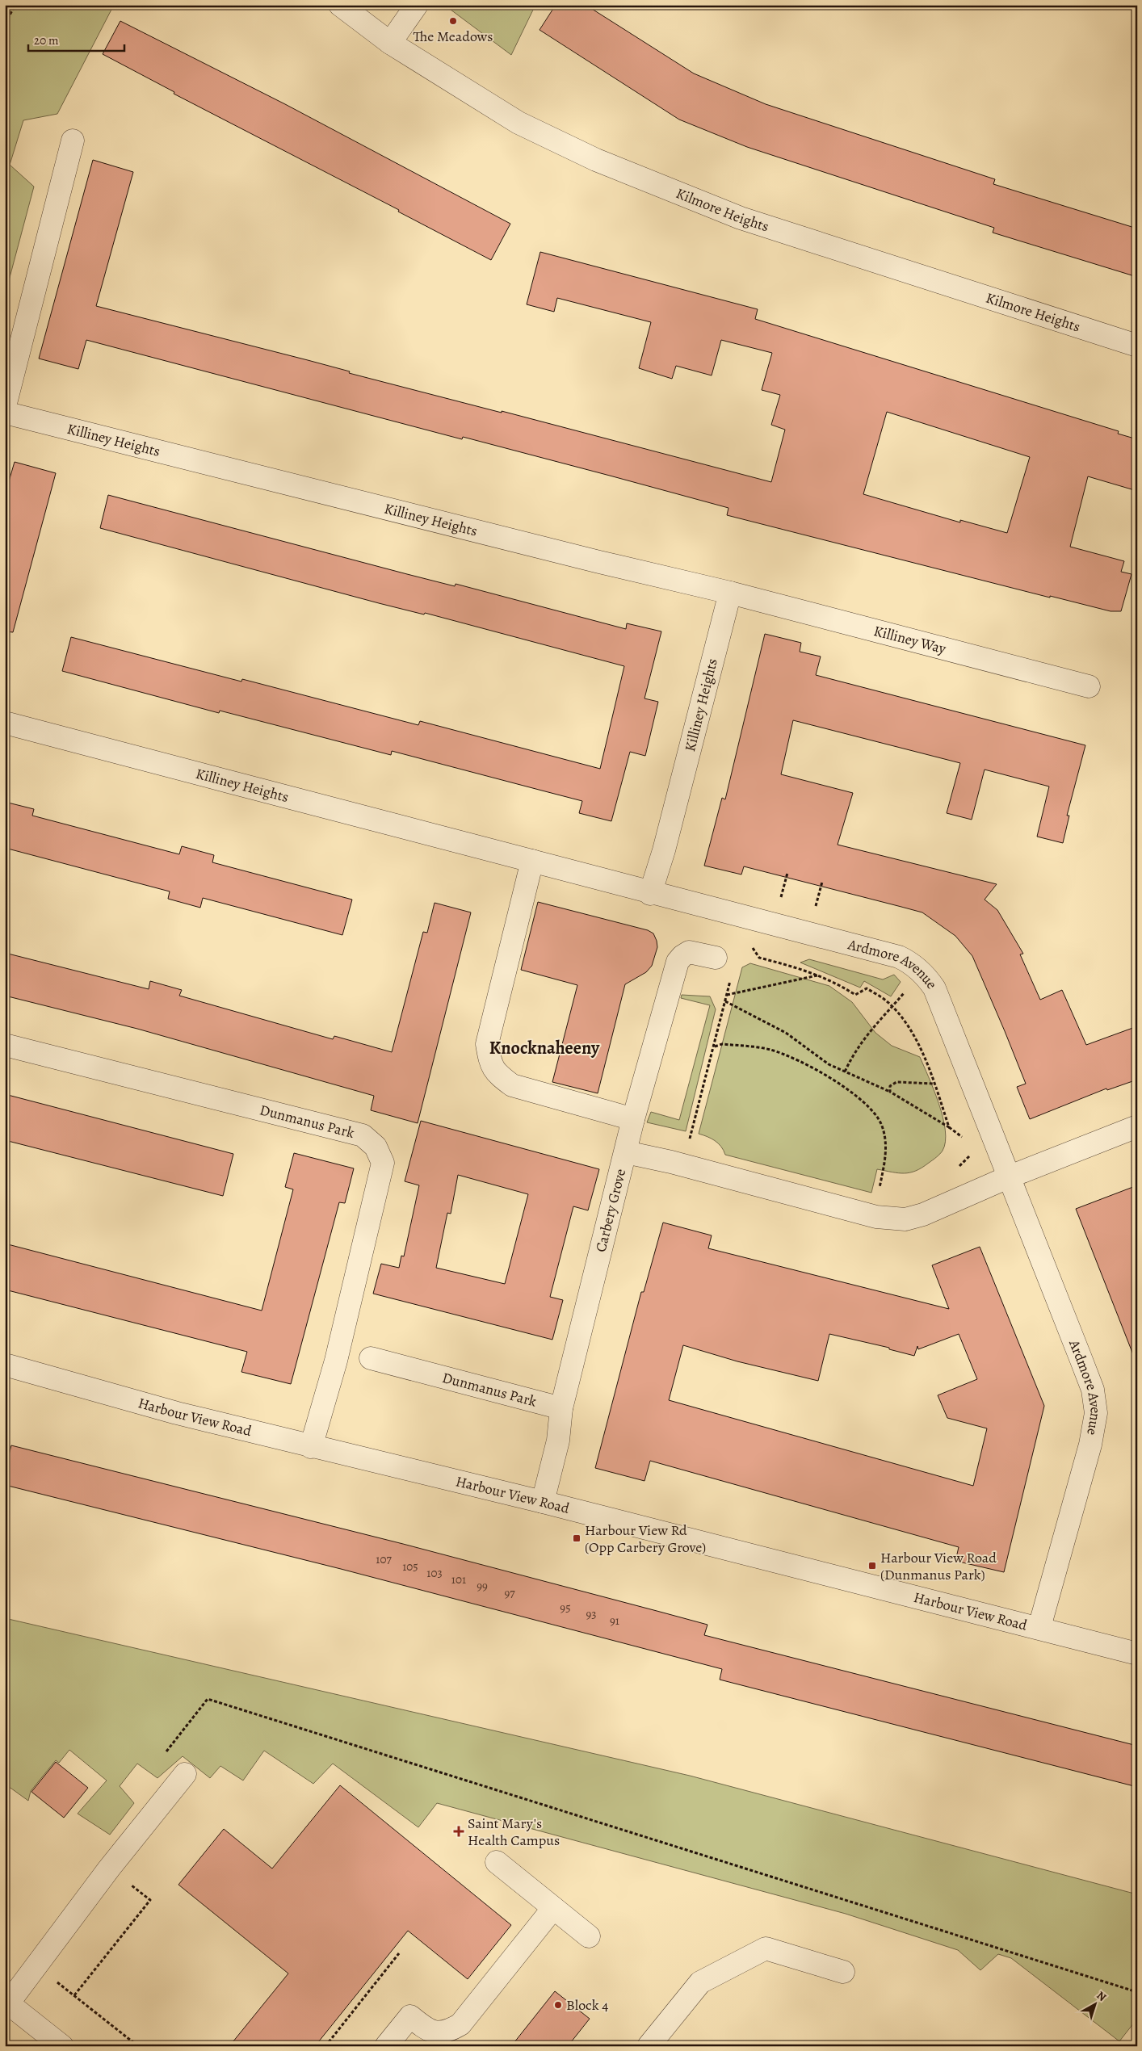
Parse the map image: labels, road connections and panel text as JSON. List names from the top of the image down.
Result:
{
  "streets": {
    "street": [
      "Kilmore Heights",
      "Killiney Heights",
      "Killiney Way",
      "Ardmore Avenue",
      "Dunmanus Park",
      "Carbery Grove",
      "Harbour View Road"
    ]
  },
  "crossings": [
    ["Killiney Heights", "Killiney Way"],
    ["Killiney Heights", "Ardmore Avenue"],
    ["Ardmore Avenue", "Harbour View Road"],
    ["Dunmanus Park", "Carbery Grove"],
    ["Dunmanus Park", "Harbour View Road"],
    ["Carbery Grove", "Harbour View Road"]
  ],
  "districts": ["Knocknaheeny"],
  "places": {
    "other": ["The Meadows", "Block 4"],
    "transit": ["Harbour View Rd (Opp Carbery Grove)", "Harbour View Road (Dunmanus Park)"],
    "health": ["Saint Mary's Health Campus"]
  },
  "house_numbers": [
    "107",
    "105",
    "103",
    "101",
    "99",
    "97",
    "95",
    "93",
    "91"
  ],
  "scale_bar": "20 m",
  "north": "top right"
}
